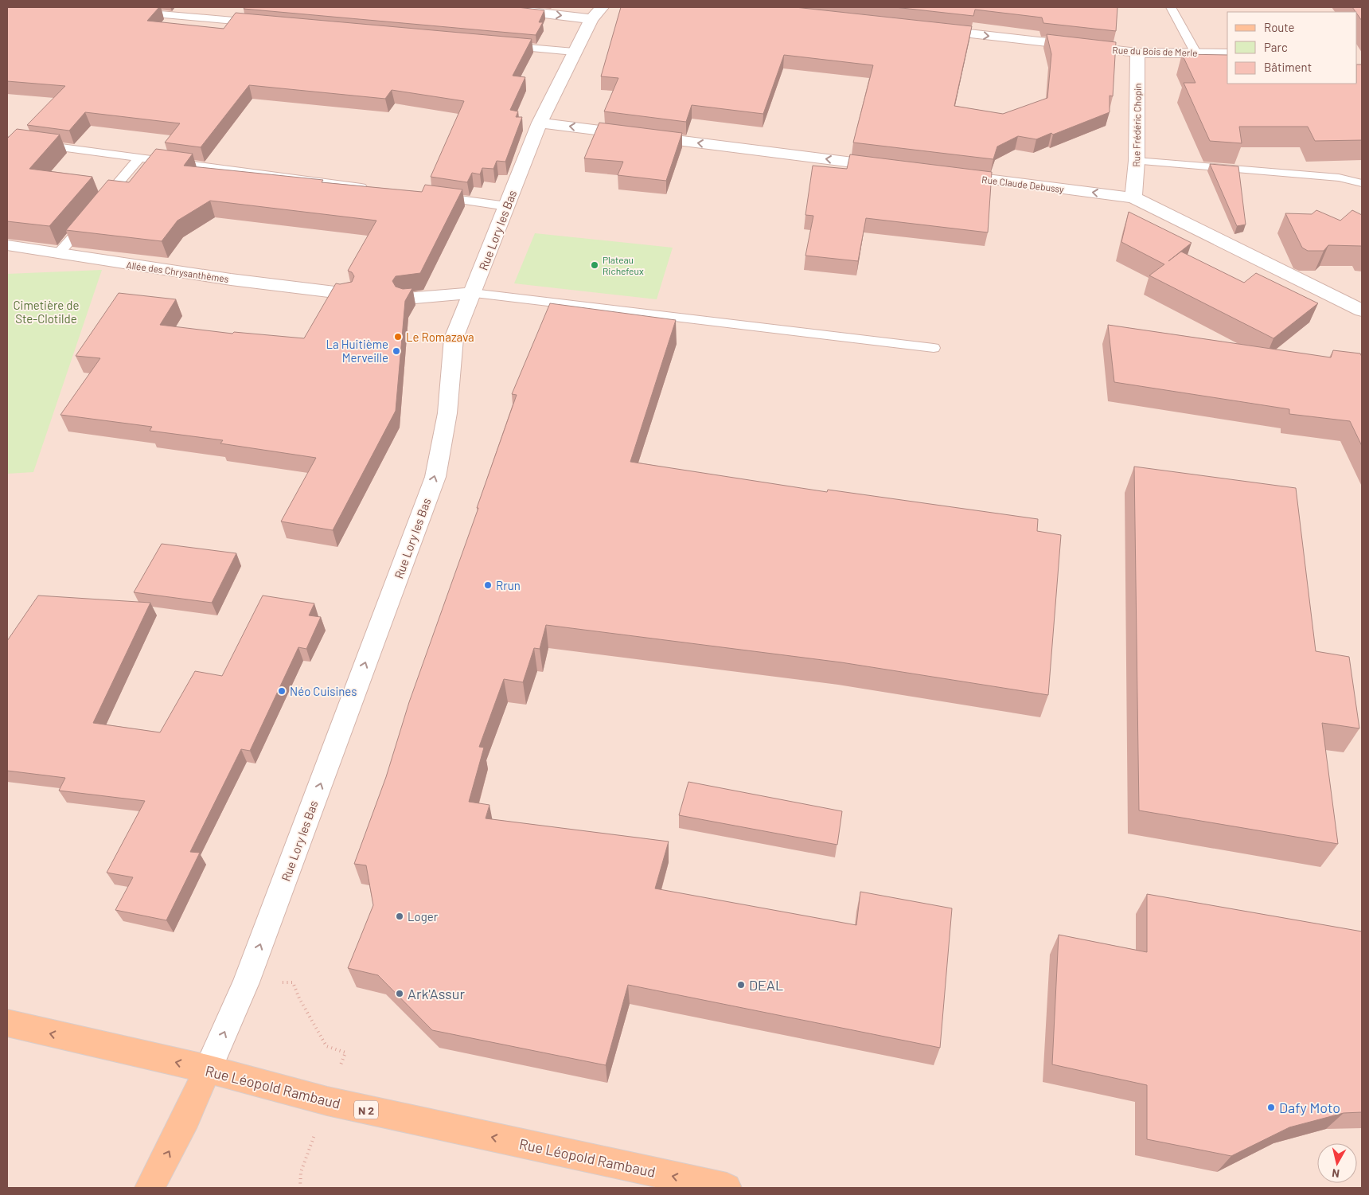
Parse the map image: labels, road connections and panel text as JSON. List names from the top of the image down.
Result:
{
  "streets": {
    "main road": ["Rue Léopold Rambaud", "N 2"],
    "street": [
      "Rue du Bois de Merle",
      "Rue Frédéric Chopin",
      "Rue Claude Debussy",
      "Rue Lory les Bas",
      "Allée des Chrysanthèmes"
    ]
  },
  "crossings": [
    ["Rue du Bois de Merle", "Rue Frédéric Chopin"],
    ["Rue Frédéric Chopin", "Rue Claude Debussy"],
    ["Rue Lory les Bas", "Rue Léopold Rambaud"]
  ],
  "one_way": [
    "Rue du Bois de Merle",
    "Rue Claude Debussy",
    "Rue Lory les Bas",
    "Rue Léopold Rambaud"
  ],
  "parks": ["Cimetière de Ste-Clotilde"],
  "places": [
    "Plateau Richefeux",
    "Le Romazava",
    "La Huitième Merveille",
    "Rrun",
    "Néo Cuisines",
    "Loger",
    "DEAL",
    "Ark'Assur",
    "Dafy Moto"
  ],
  "legend": ["Route", "Parc", "Bâtiment"],
  "north": "bottom"
}
